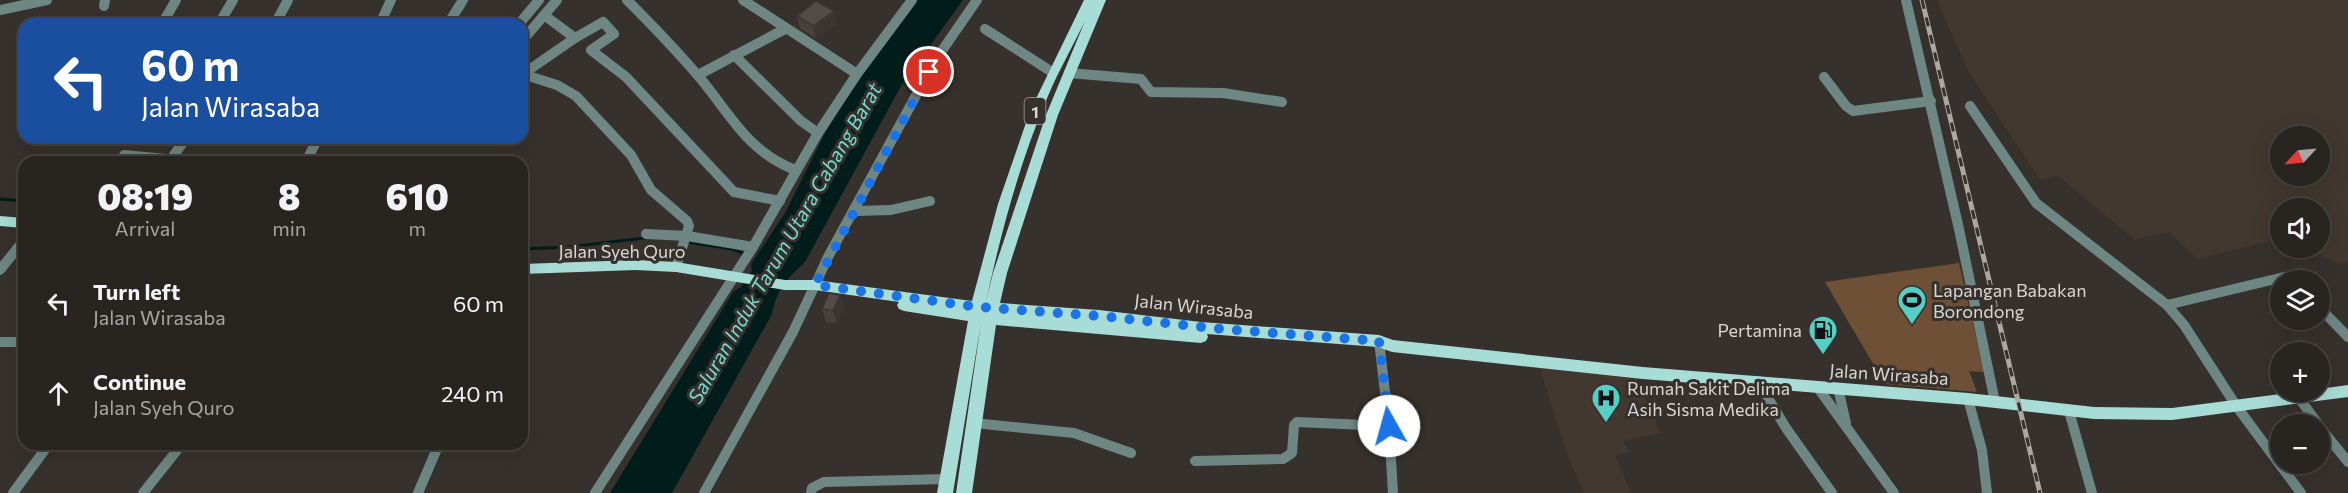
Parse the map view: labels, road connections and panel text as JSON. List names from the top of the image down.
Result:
{
  "streets": {
    "main road": ["1", "Jalan Syeh Quro", "Jalan Wirasaba"]
  },
  "crossings": [
    ["1", "Jalan Syeh Quro"],
    ["1", "Jalan Wirasaba"],
    ["Jalan Syeh Quro", "Jalan Wirasaba"]
  ],
  "water": ["Saluran Induk Tarum Utara Cabang Barat"],
  "places": {
    "sports": ["Lapangan Babakan Borondong"],
    "fuel station": ["Pertamina"],
    "hospital": ["Rumah Sakit Delima Asih Sisma Medika"]
  },
  "north": "bottom left",
  "page": {
    "turn": ["60 m", "Jalan Wirasaba"],
    "map_buttons": ["+", "−"],
    "eta": [
      "08:19",
      "Arrival",
      "8",
      "min",
      "610",
      "m"
    ],
    "list": [
      {
        "name": "Turn left",
        "note": "Jalan Wirasaba",
        "value": "60 m"
      },
      {
        "name": "Continue",
        "note": "Jalan Syeh Quro",
        "value": "240 m"
      }
    ]
  }
}
